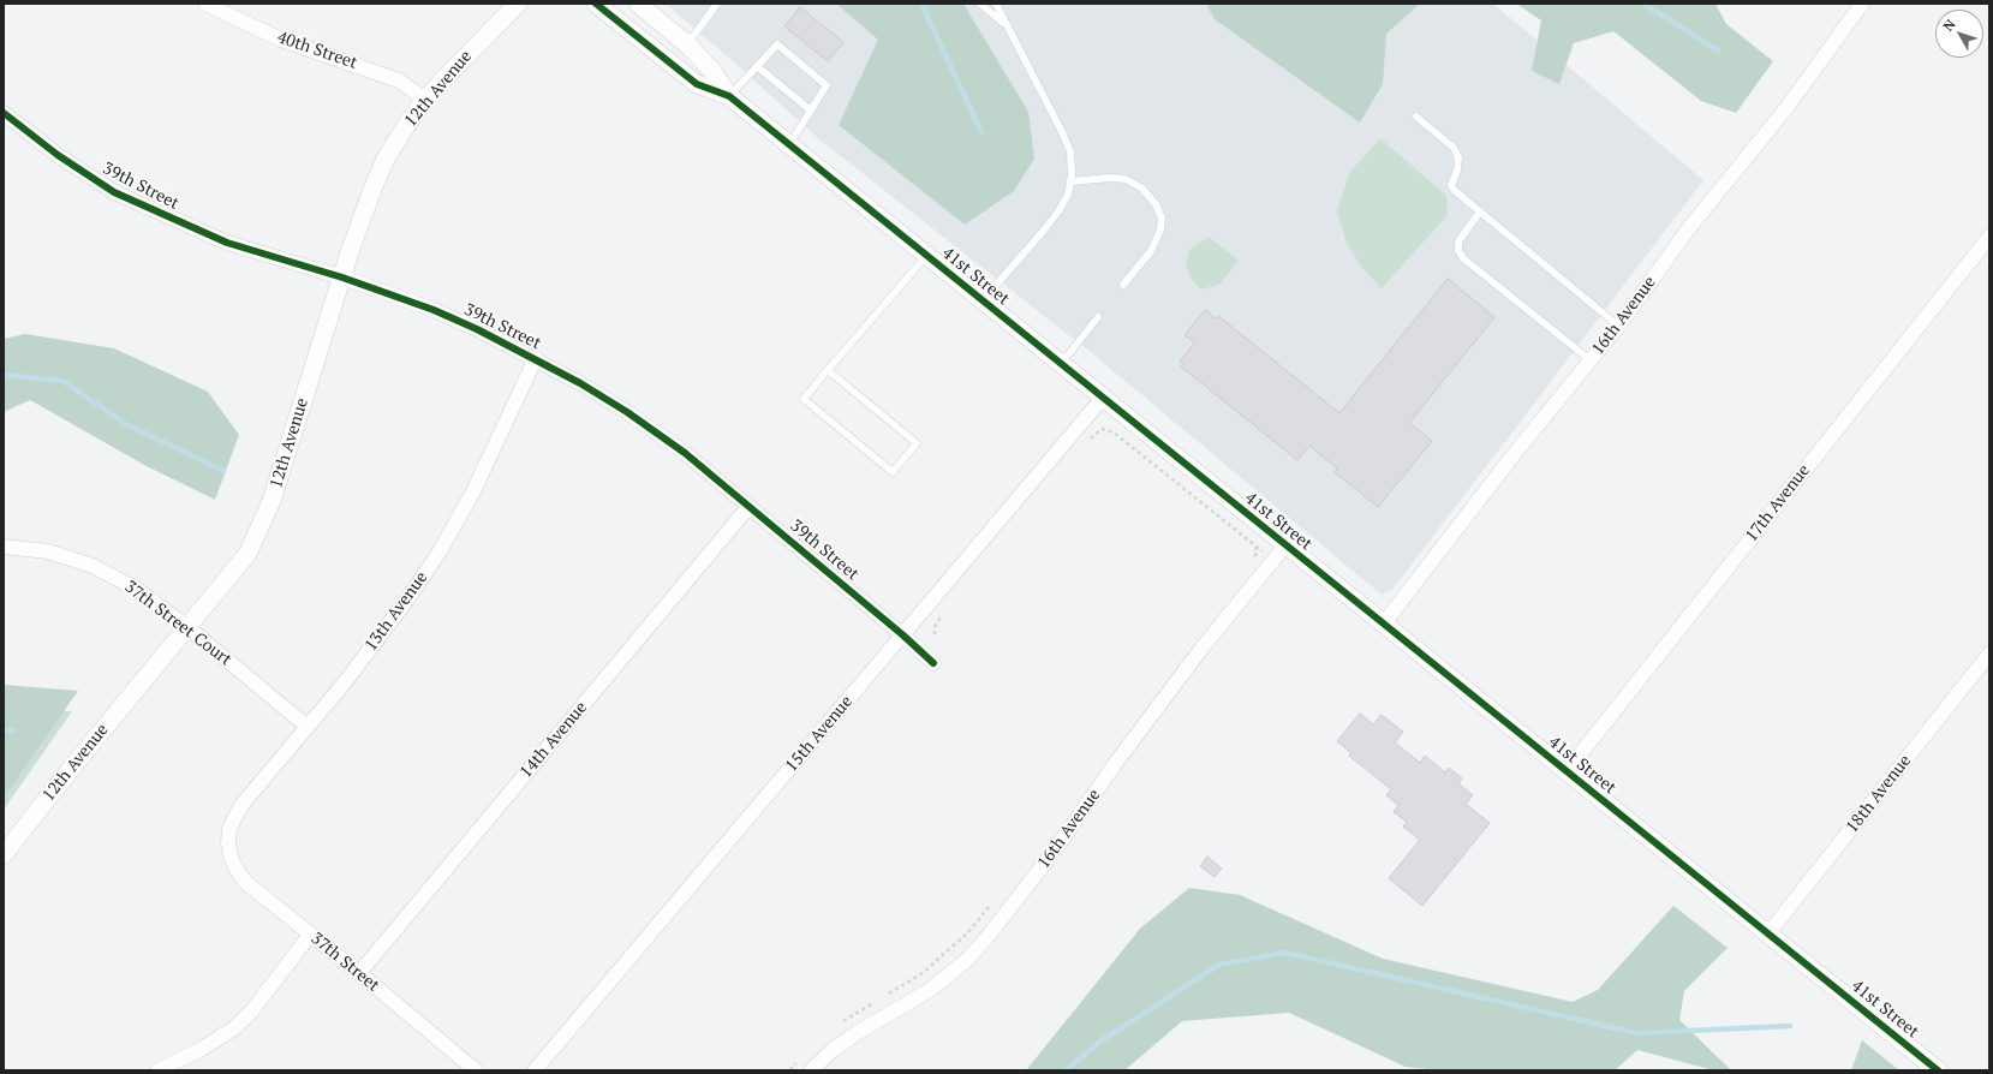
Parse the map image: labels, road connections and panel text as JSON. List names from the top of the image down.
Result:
{
  "streets": {
    "street": [
      "40th Street",
      "12th Avenue",
      "39th Street",
      "41st Street",
      "16th Avenue",
      "17th Avenue",
      "13th Avenue",
      "37th Street Court",
      "15th Avenue",
      "14th Avenue",
      "18th Avenue",
      "37th Street"
    ]
  },
  "crossings": [
    ["40th Street", "12th Avenue"],
    ["12th Avenue", "39th Street"],
    ["12th Avenue", "37th Street Court"],
    ["39th Street", "13th Avenue"],
    ["39th Street", "15th Avenue"],
    ["39th Street", "14th Avenue"],
    ["41st Street", "16th Avenue"],
    ["41st Street", "17th Avenue"],
    ["41st Street", "15th Avenue"],
    ["41st Street", "18th Avenue"],
    ["13th Avenue", "37th Street Court"],
    ["13th Avenue", "37th Street"],
    ["14th Avenue", "37th Street"]
  ],
  "north": "top left"
}
